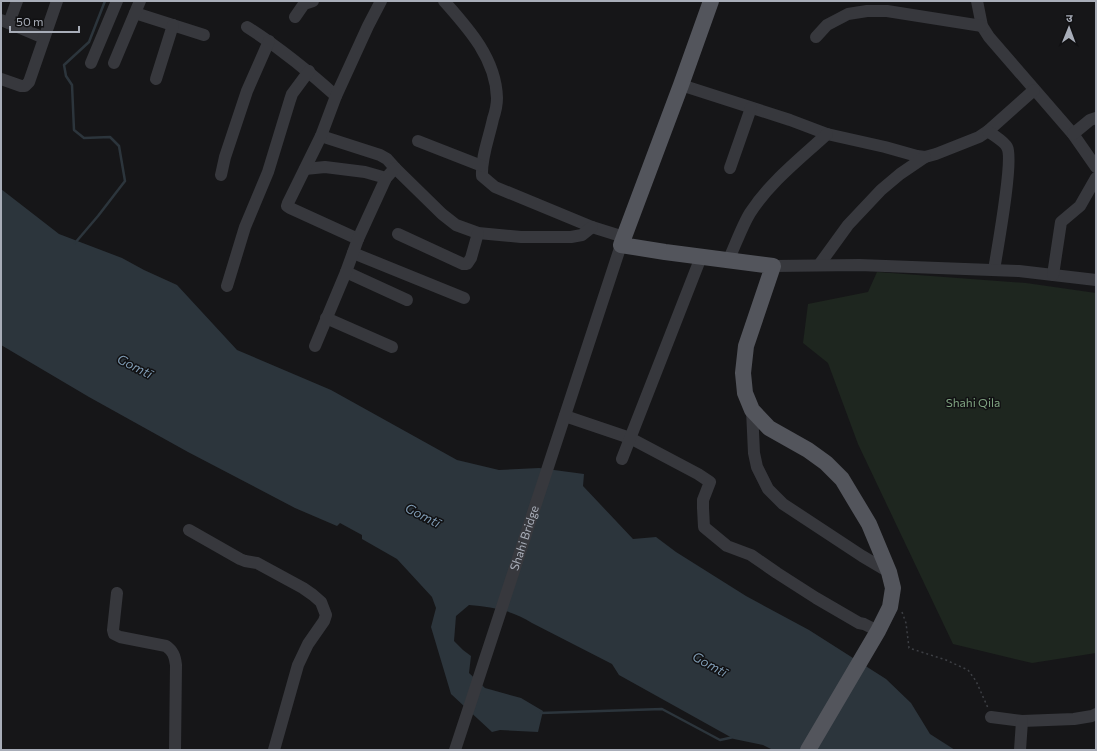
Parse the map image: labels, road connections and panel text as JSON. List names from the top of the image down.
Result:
{
  "streets": {
    "street": ["Shahi Bridge"]
  },
  "water": ["Gomtī"],
  "parks": ["Shahi Qila"],
  "scale_bar": "50 m",
  "north": "top"
}
